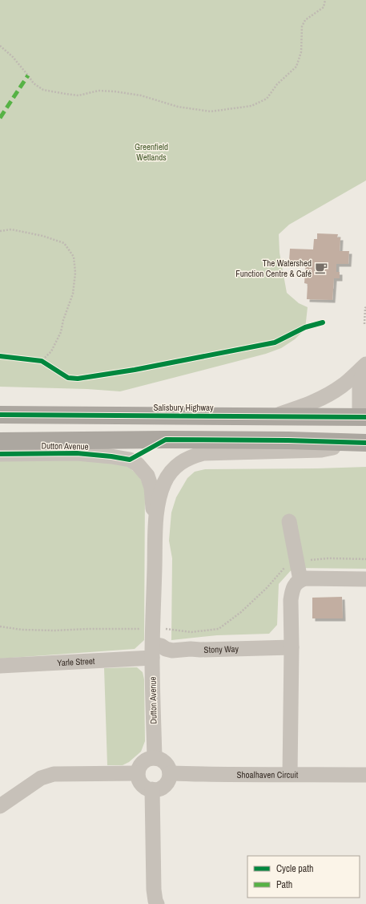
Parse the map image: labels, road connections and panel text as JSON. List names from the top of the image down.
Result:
{
  "streets": {
    "highway": ["Salisbury Highway"],
    "street": [
      "Dutton Avenue",
      "Stony Way",
      "Yarle Street",
      "Shoalhaven Circuit"
    ]
  },
  "crossings": [
    ["Dutton Avenue", "Stony Way"],
    ["Dutton Avenue", "Yarle Street"],
    ["Dutton Avenue", "Shoalhaven Circuit"],
    ["Stony Way", "Yarle Street"]
  ],
  "parks": ["Greenfield Wetlands"],
  "places": {
    "cafe": ["The Watershed Function Centre & Café"]
  },
  "legend": ["Cycle path", "Path"]
}
